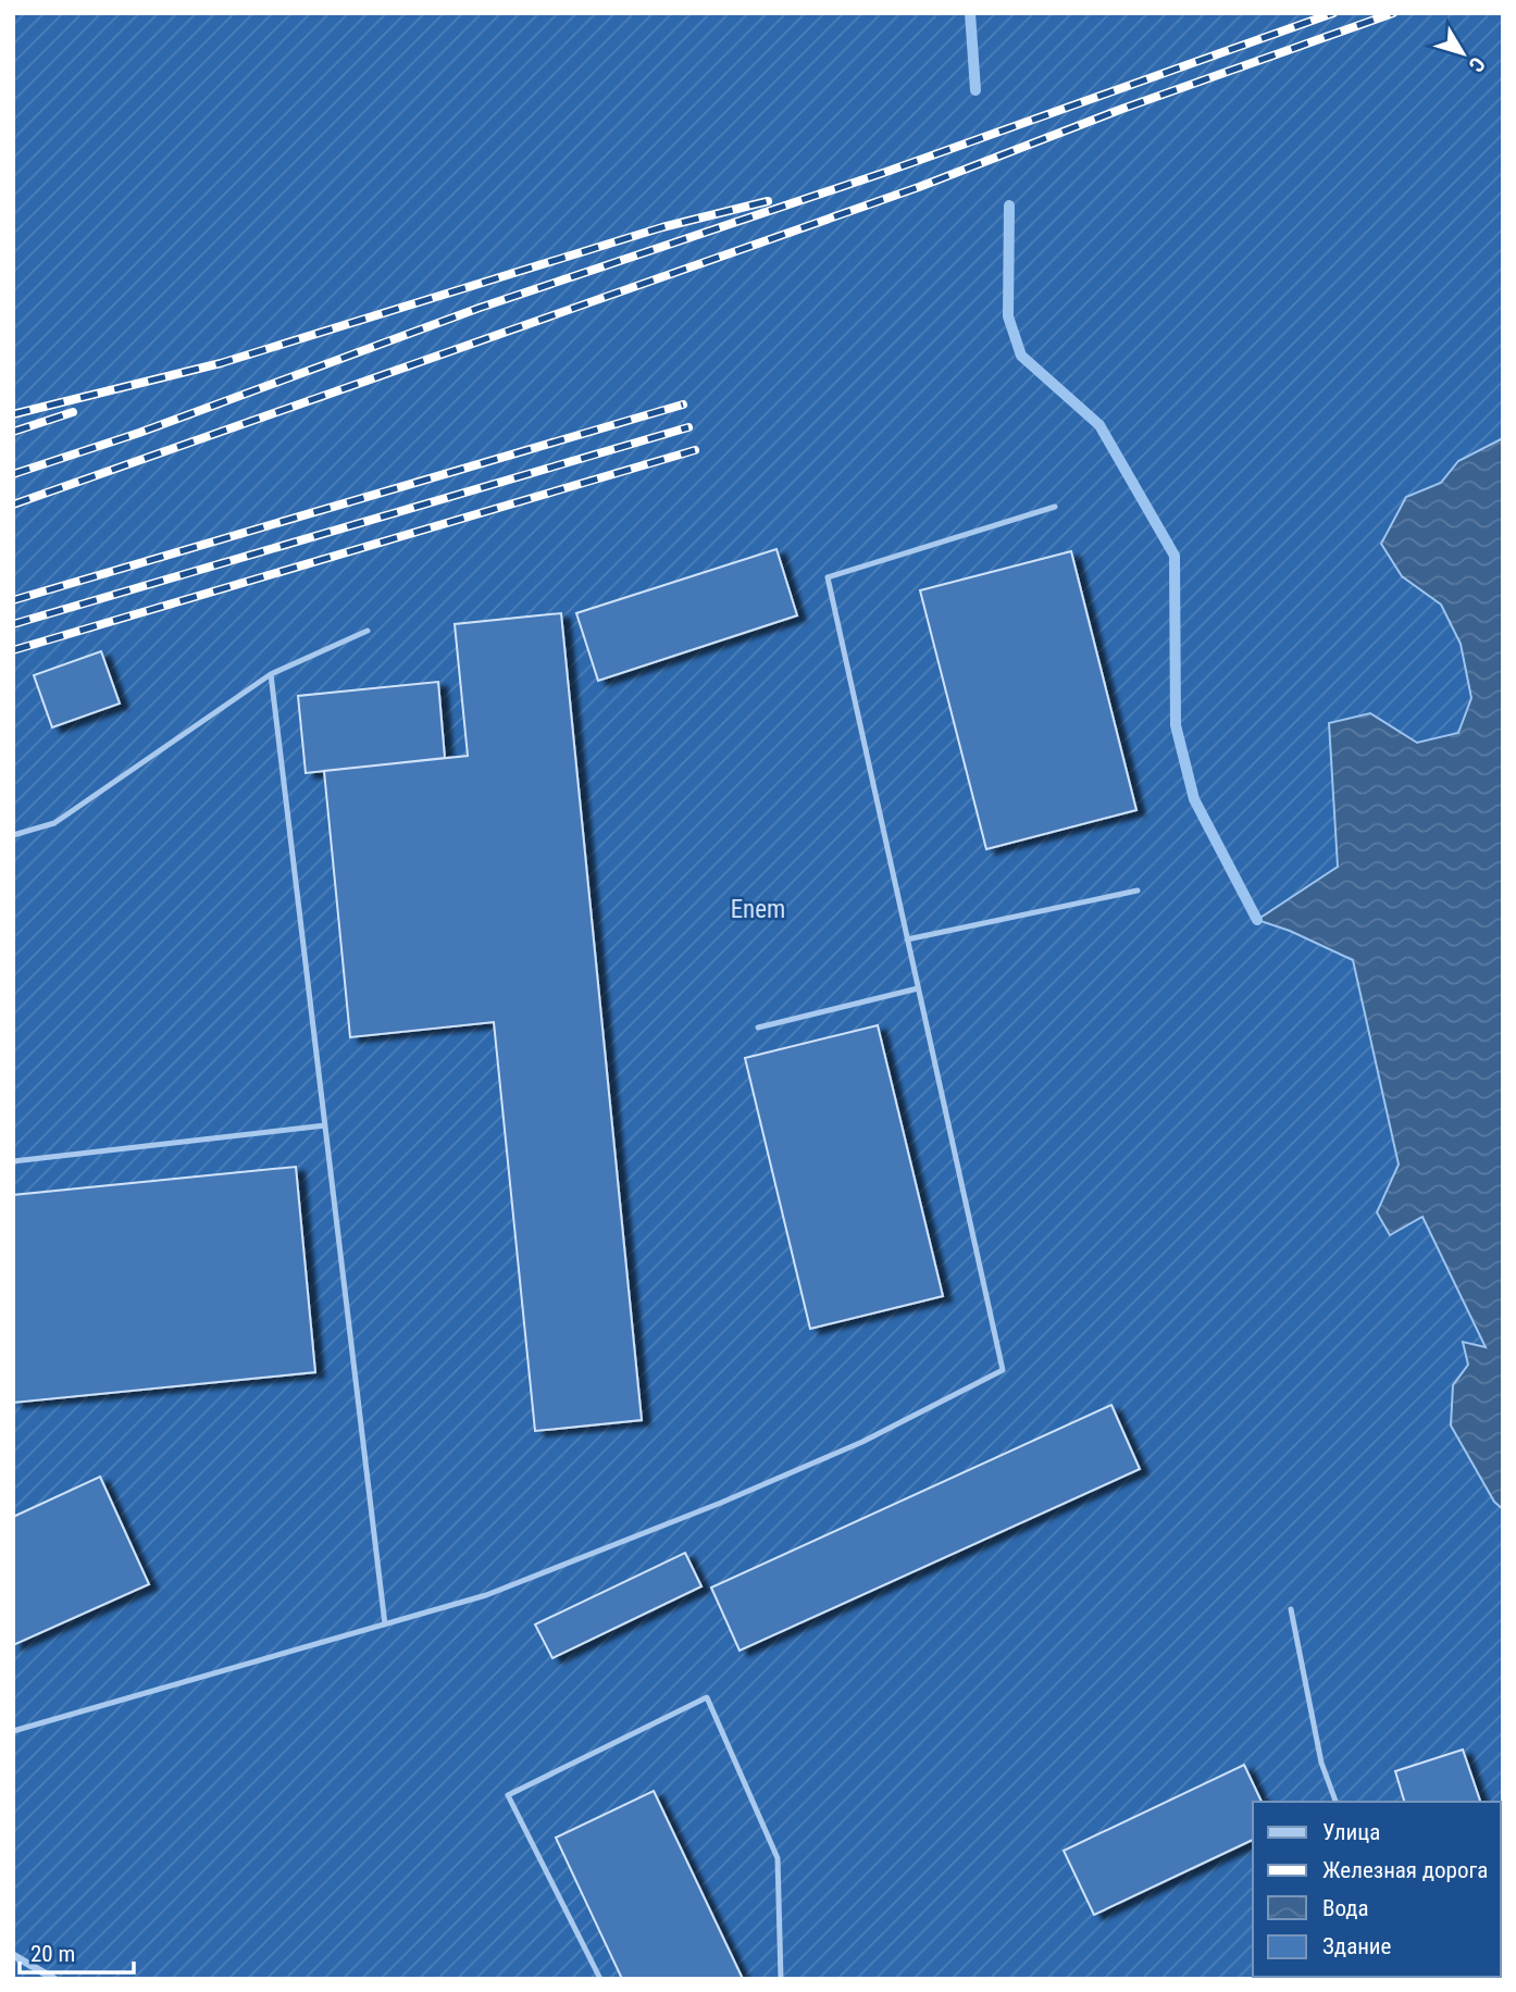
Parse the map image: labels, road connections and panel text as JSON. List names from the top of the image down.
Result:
{
  "parks": ["Enem"],
  "legend": [
    "Улица",
    "Железная дорога",
    "Вода",
    "Здание"
  ],
  "scale_bar": "20 m",
  "north": "bottom right"
}
